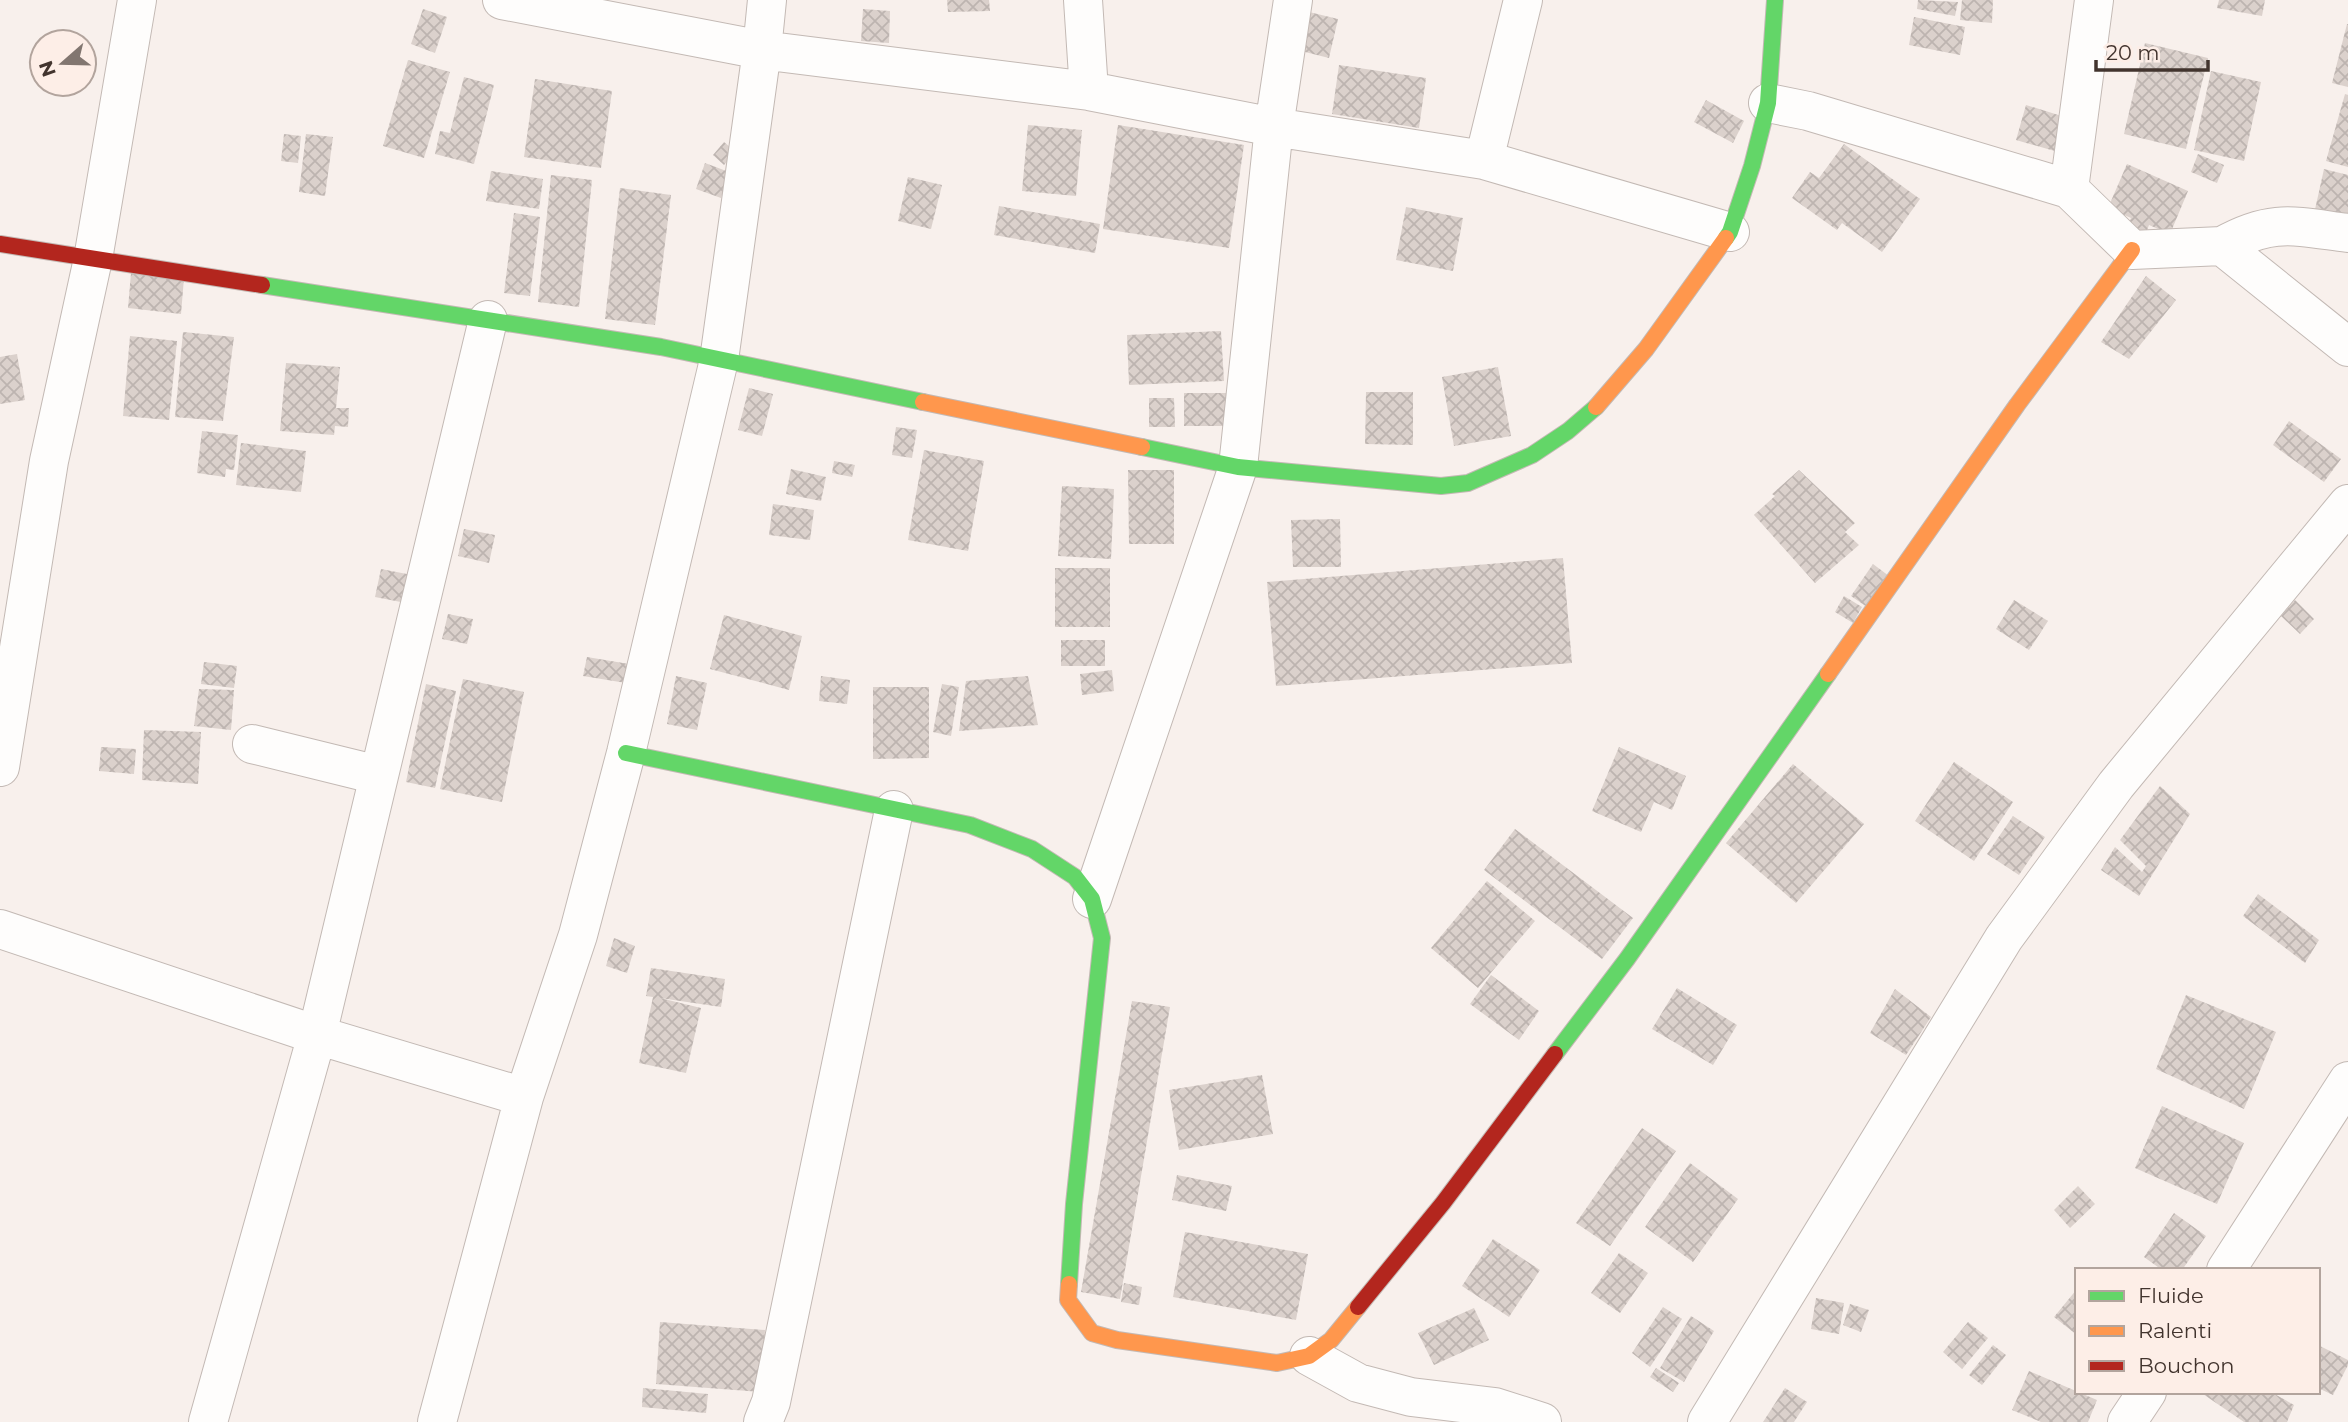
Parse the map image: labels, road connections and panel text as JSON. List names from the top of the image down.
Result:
{
  "legend": ["Fluide", "Ralenti", "Bouchon"],
  "scale_bar": "20 m",
  "north": "left"
}
